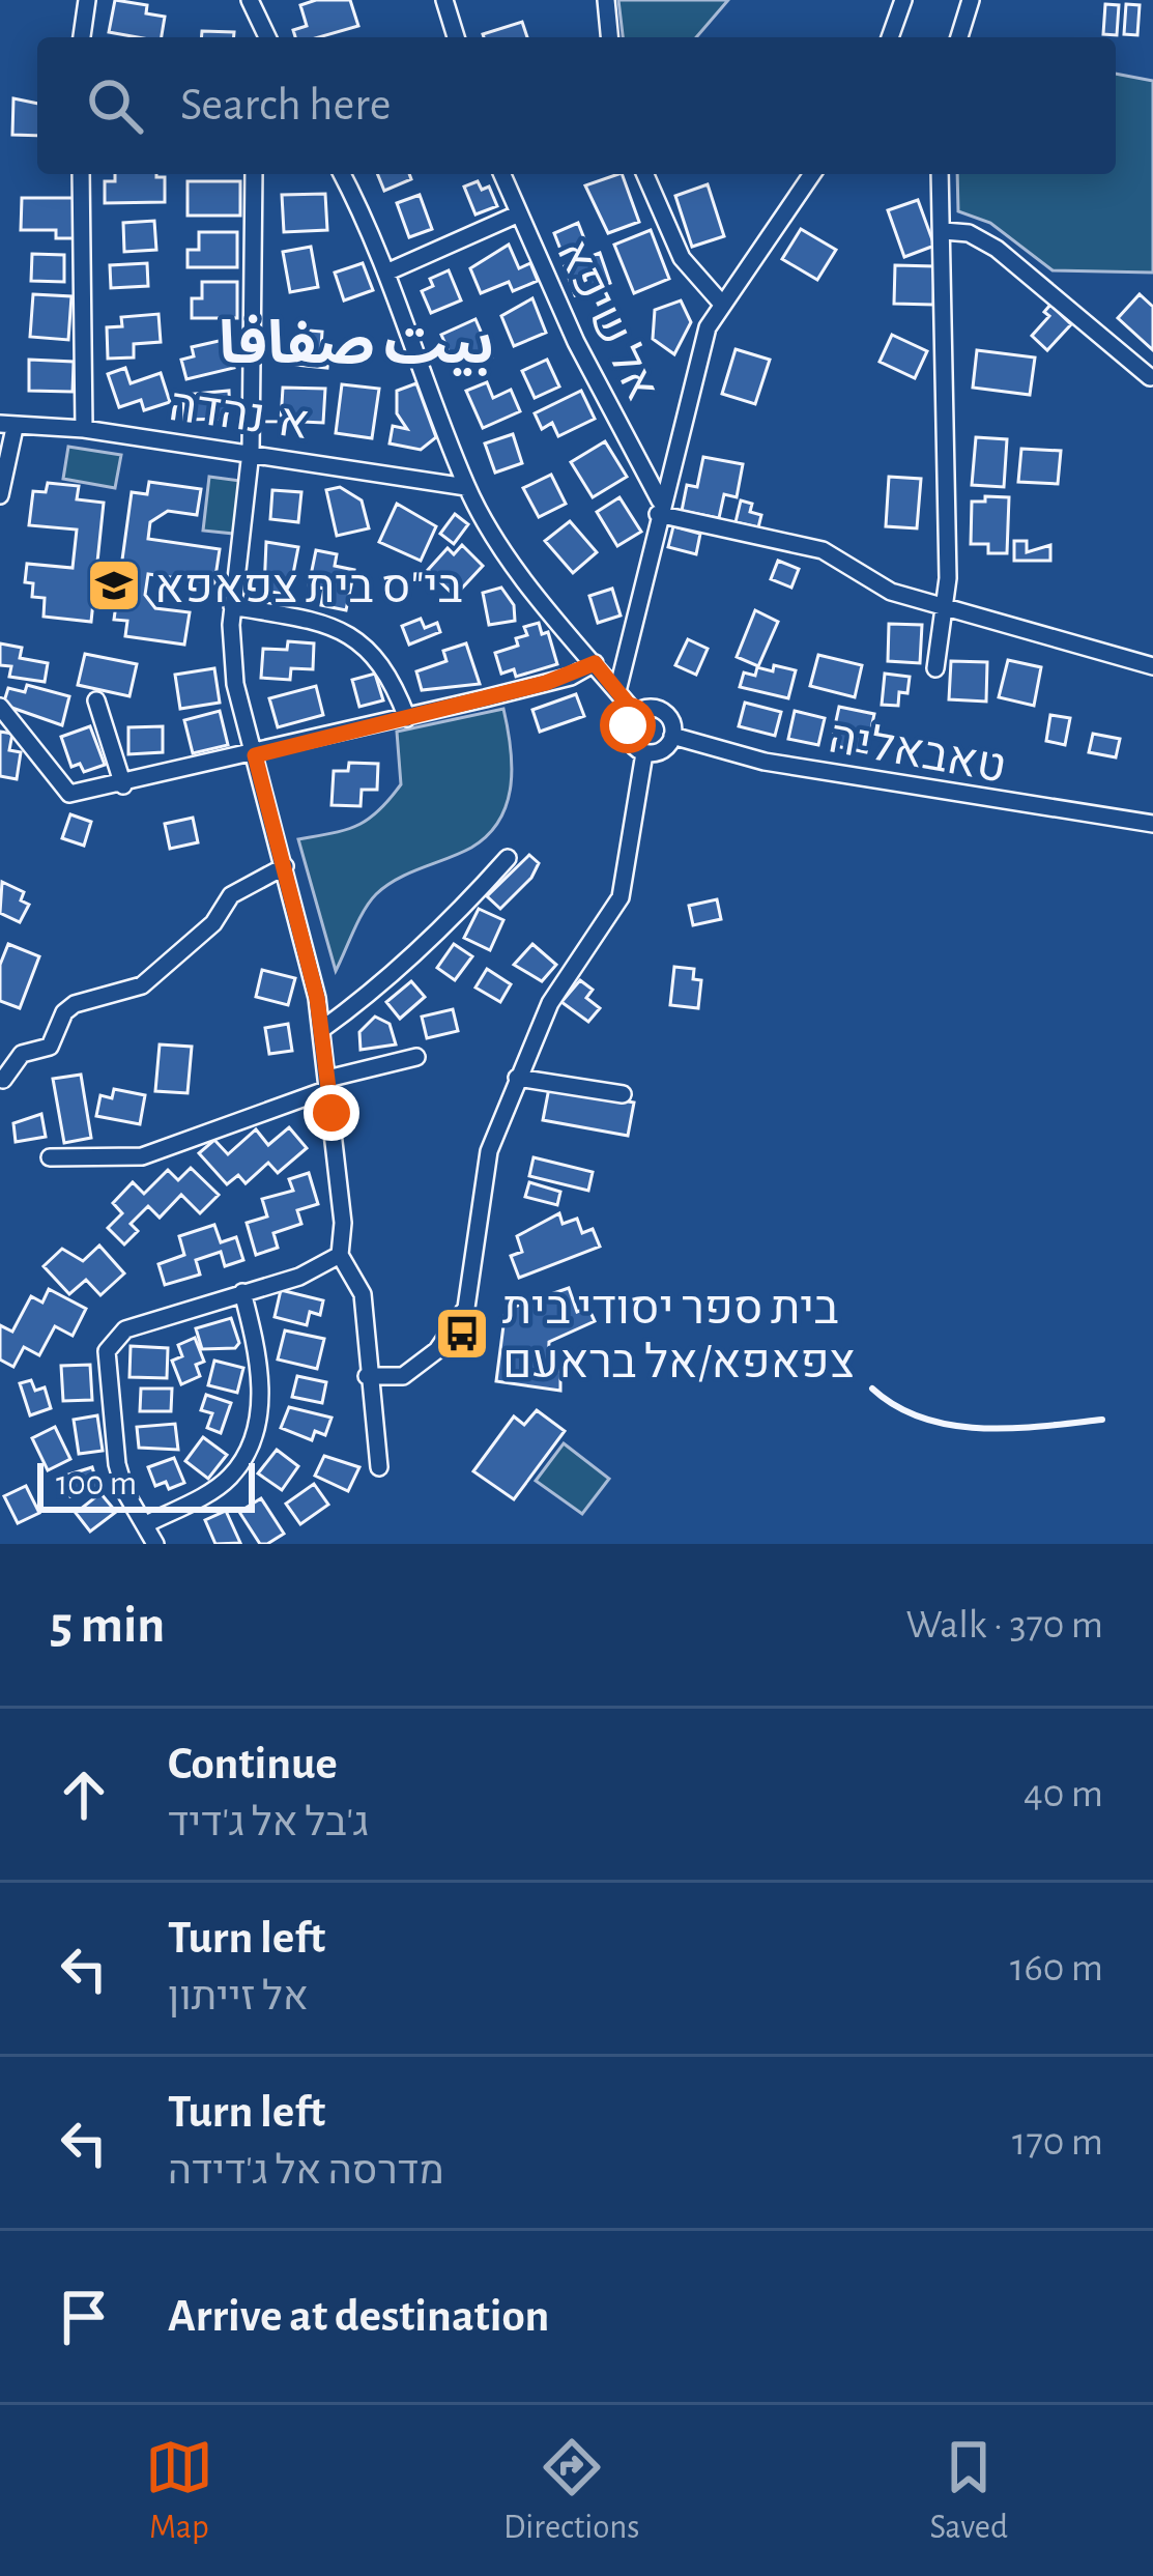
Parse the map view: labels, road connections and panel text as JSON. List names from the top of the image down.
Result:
{
  "streets": {
    "street": ["אל שיפא", "א-נהדה", "טאבאליה"]
  },
  "districts": ["بيت صفافا"],
  "places": {
    "school or university": ["בי\"ס בית צפאפא"],
    "bus stop": ["בית ספר יסודי בית צפאפא/אל בראעם"]
  },
  "scale_bar": "100 m",
  "page": {
    "search": "Search here",
    "scale": "100 m",
    "heading": ["5 min", "Walk · 370 m"],
    "list": [
      ["Continue", "ג'בל אל ג'דיד", "40 m"],
      ["Turn left", "אל זייתון", "160 m"],
      ["Turn left", "מדרסה אל ג'דידה", "170 m"],
      "Arrive at destination"
    ],
    "nav": ["Map", "Directions", "Saved"]
  }
}
